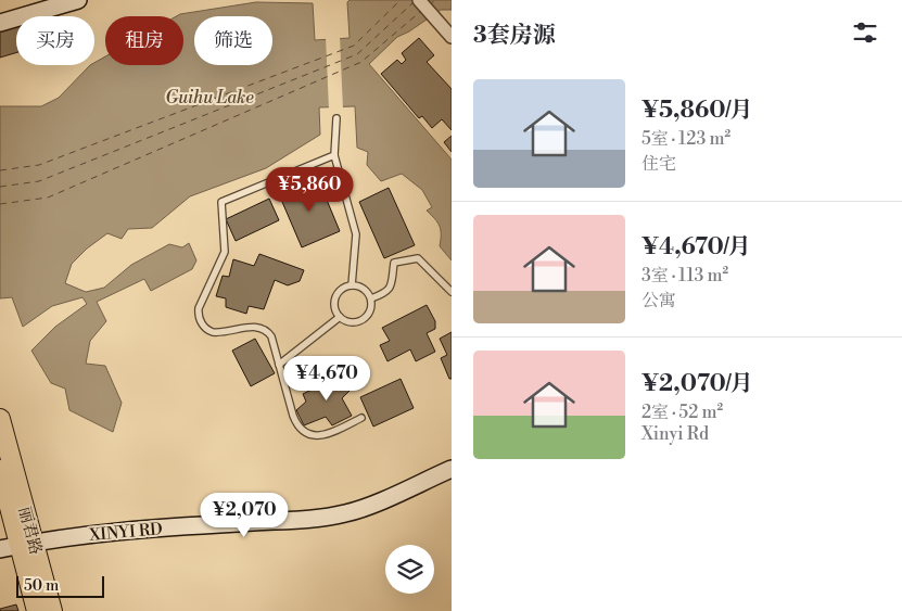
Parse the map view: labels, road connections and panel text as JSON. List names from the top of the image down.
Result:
{
  "streets": {
    "main road": ["丽君路", "XINYI RD"]
  },
  "crossings": [
    ["丽君路", "XINYI RD"]
  ],
  "water": ["Guihu Lake"],
  "scale_bar": "50 m",
  "page": {
    "heading": "3套房源",
    "chip": ["买房", "租房", "筛选"],
    "list": [
      {
        "name": "¥5,860/月",
        "note": "5室 · 123 m² · 住宅"
      },
      {
        "name": "¥4,670/月",
        "note": "3室 · 113 m² · 公寓"
      },
      {
        "name": "¥2,070/月",
        "note": "2室 · 52 m² · Xinyi Rd"
      }
    ],
    "price": ["¥5,860", "¥4,670", "¥2,070"],
    "scale": "50 m"
  }
}
